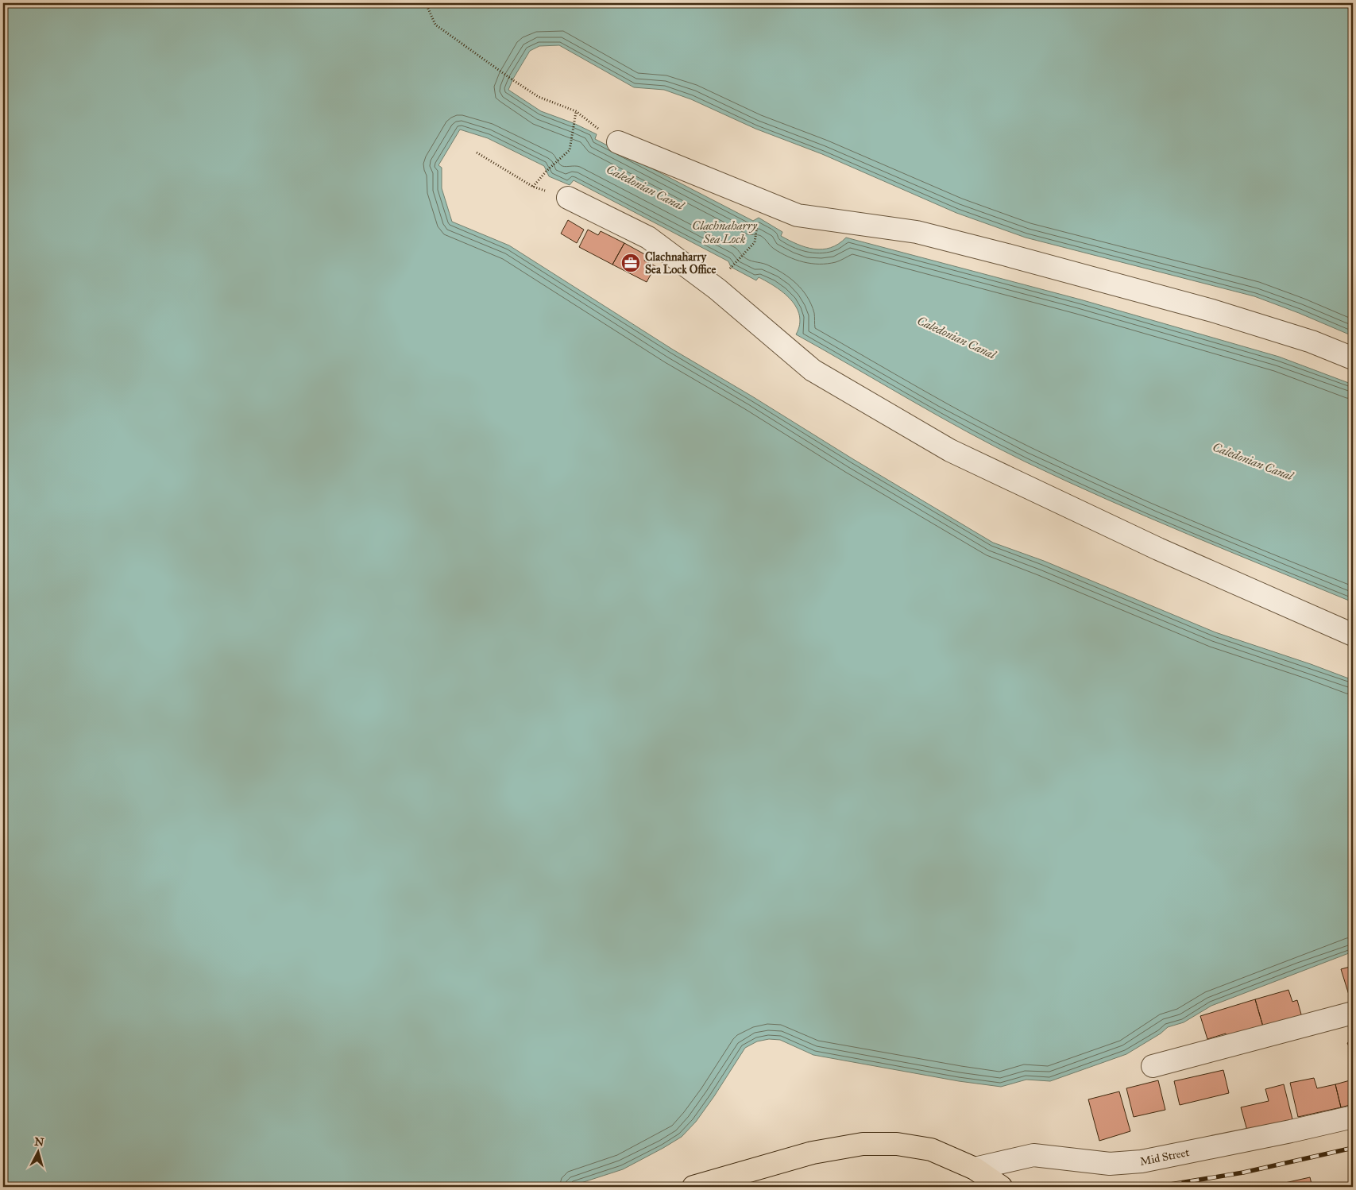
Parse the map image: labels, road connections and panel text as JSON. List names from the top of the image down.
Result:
{
  "streets": {
    "street": ["Mid Street"]
  },
  "water": ["Caledonian Canal", "Clachnaharry Sea Lock"],
  "places": {
    "office": ["Clachnaharry Sea Lock Office"]
  },
  "north": "top"
}
